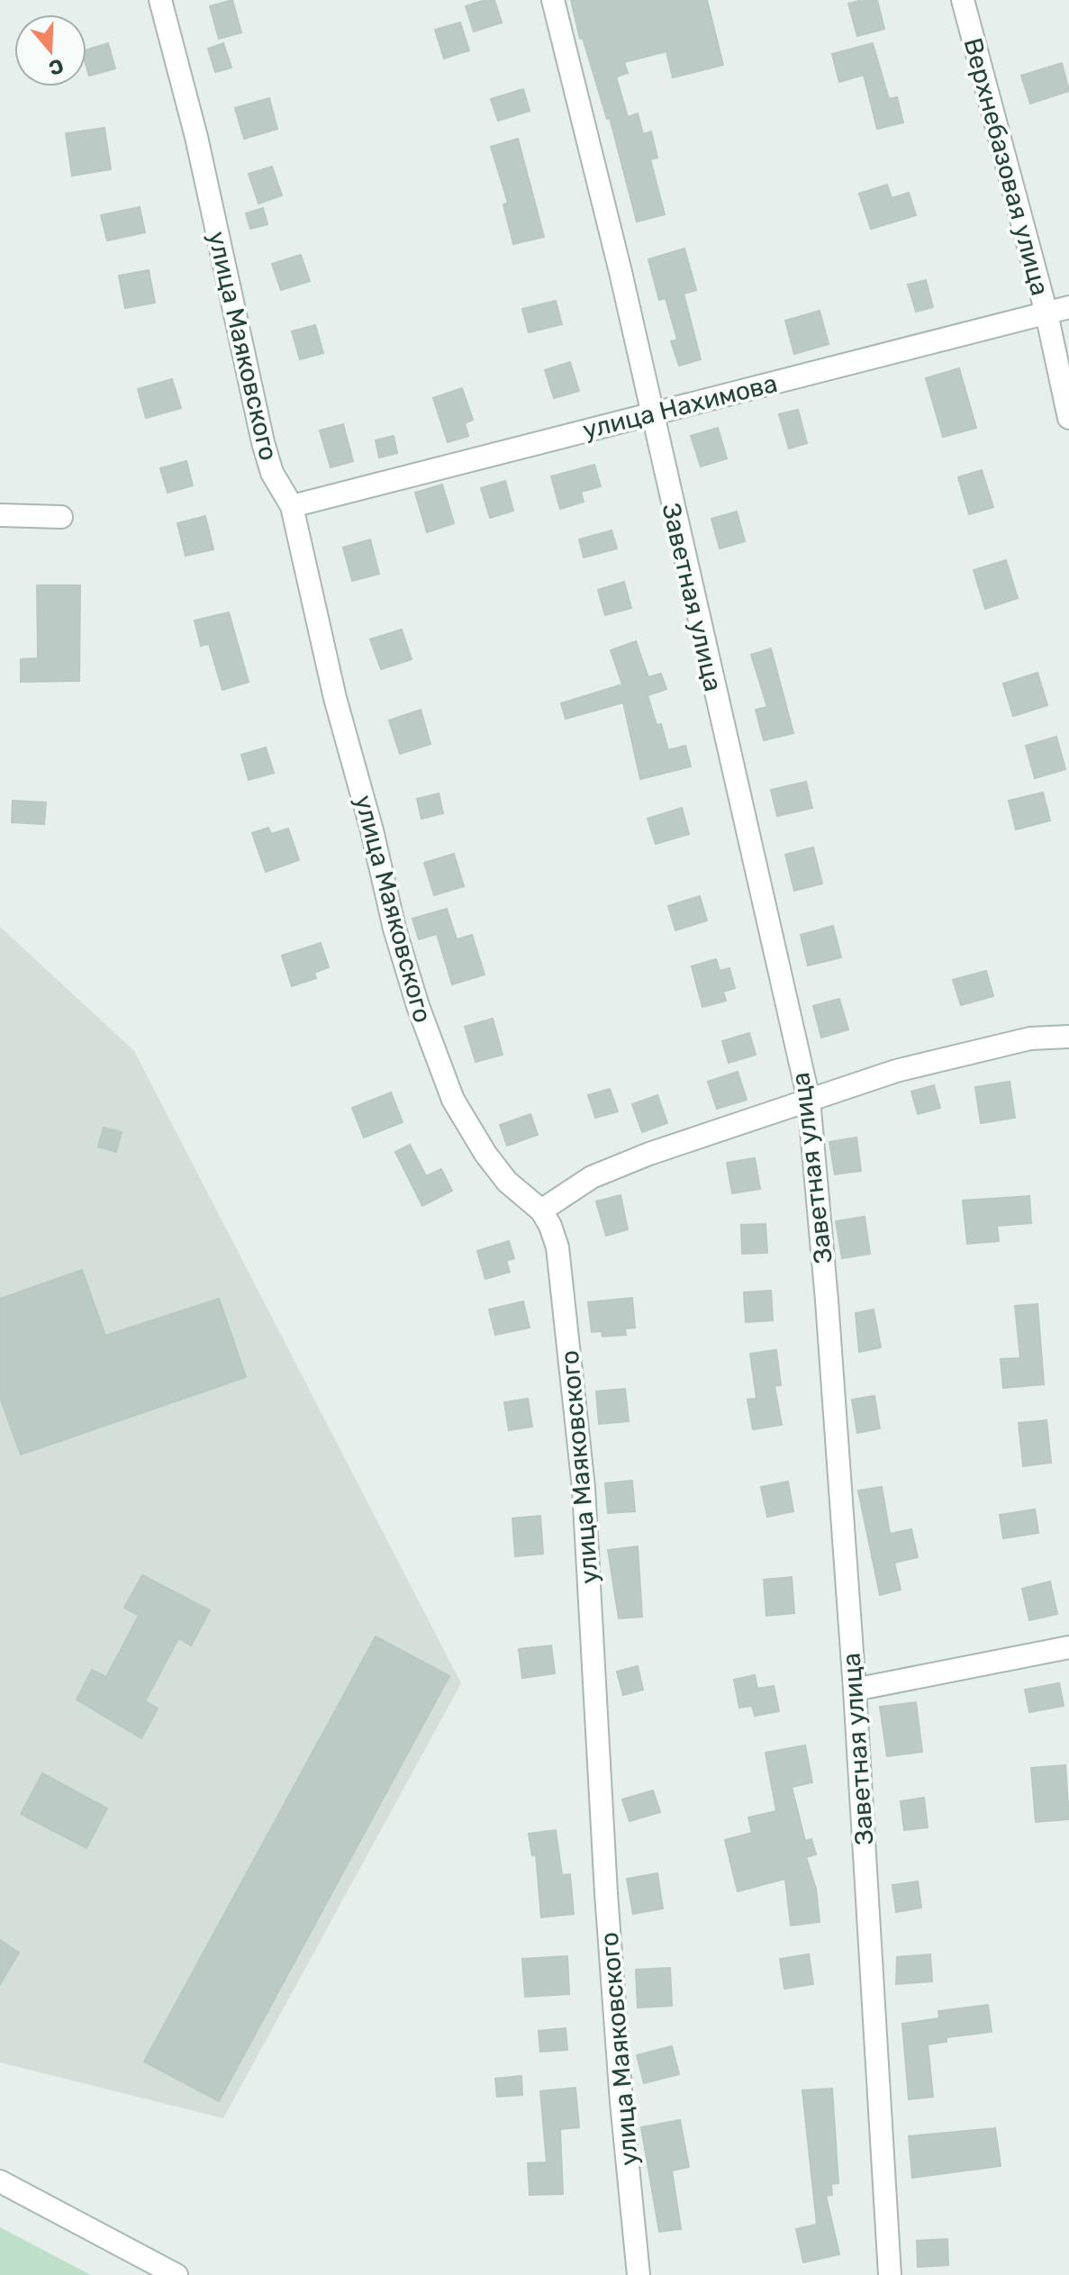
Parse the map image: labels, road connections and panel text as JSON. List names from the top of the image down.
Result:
{
  "streets": {
    "street": [
      "Верхнебазовая улица",
      "улица Маяковского",
      "улица Нахимова",
      "Заветная улица"
    ]
  },
  "crossings": [
    ["Верхнебазовая улица", "улица Нахимова"],
    ["улица Маяковского", "улица Нахимова"],
    ["улица Нахимова", "Заветная улица"]
  ],
  "north": "bottom"
}
